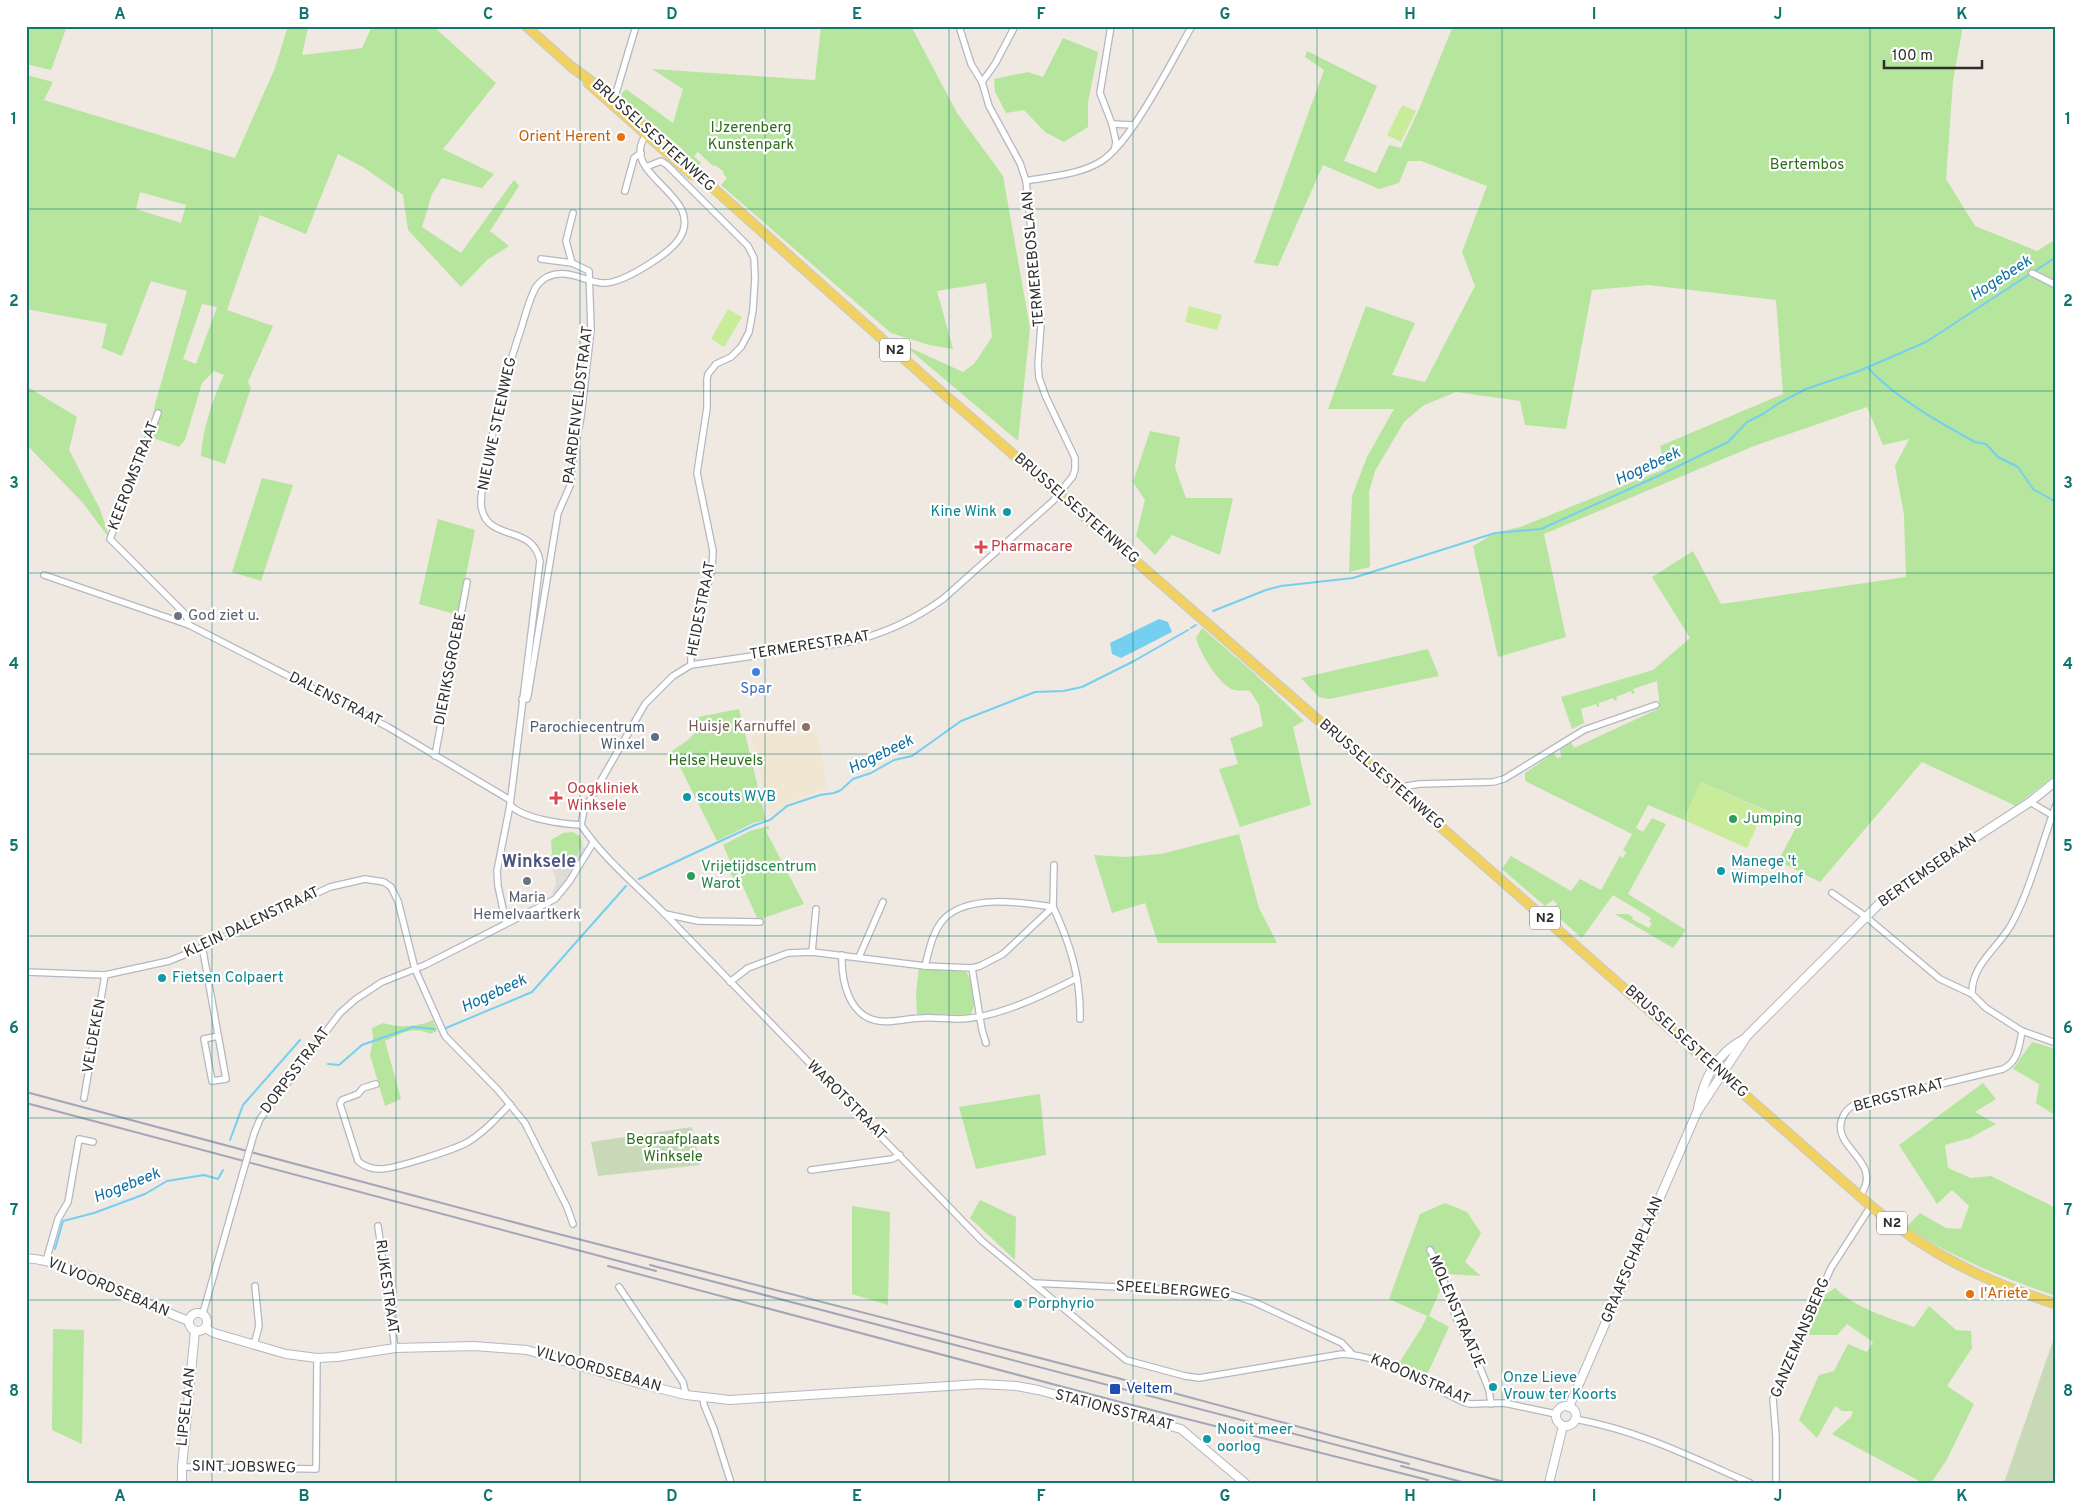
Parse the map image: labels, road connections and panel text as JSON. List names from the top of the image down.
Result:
{
  "streets": {
    "main road": ["BRUSSELSESTEENWEG", "N2"],
    "street": [
      "TERMEREBOSLAAN",
      "PAARDENVELDSTRAAT",
      "NIEUWE STEENWEG",
      "KEEROMSTRAAT",
      "HEIDESTRAAT",
      "TERMERESTRAAT",
      "DIERIKSGROEBE",
      "DALENSTRAAT",
      "BERTEMSEBAAN",
      "KLEIN DALENSTRAAT",
      "VELDEKEN",
      "DORPSSTRAAT",
      "BERGSTRAAT",
      "WAROTSTRAAT",
      "GRAAFSCHAPLAAN",
      "RIJKESTRAAT",
      "VILVOORDSEBAAN",
      "SPEELBERGWEG",
      "MOLENSTRAATJE",
      "GANZEMANSBERG",
      "KROONSTRAAT",
      "LIPSELAAN",
      "STATIONSSTRAAT",
      "SINT JOBSWEG"
    ]
  },
  "crossings": [
    ["BRUSSELSESTEENWEG", "TERMEREBOSLAAN"],
    ["BRUSSELSESTEENWEG", "TERMERESTRAAT"],
    ["BRUSSELSESTEENWEG", "BERTEMSEBAAN"],
    ["BRUSSELSESTEENWEG", "BERGSTRAAT"],
    ["BRUSSELSESTEENWEG", "GRAAFSCHAPLAAN"],
    ["BRUSSELSESTEENWEG", "GANZEMANSBERG"],
    ["TERMEREBOSLAAN", "TERMERESTRAAT"],
    ["PAARDENVELDSTRAAT", "NIEUWE STEENWEG"],
    ["NIEUWE STEENWEG", "HEIDESTRAAT"],
    ["NIEUWE STEENWEG", "DALENSTRAAT"],
    ["KEEROMSTRAAT", "DALENSTRAAT"],
    ["HEIDESTRAAT", "TERMERESTRAAT"],
    ["HEIDESTRAAT", "DALENSTRAAT"],
    ["HEIDESTRAAT", "WAROTSTRAAT"],
    ["DIERIKSGROEBE", "DALENSTRAAT"],
    ["DALENSTRAAT", "WAROTSTRAAT"],
    ["BERTEMSEBAAN", "GRAAFSCHAPLAAN"],
    ["KLEIN DALENSTRAAT", "VELDEKEN"],
    ["KLEIN DALENSTRAAT", "DORPSSTRAAT"],
    ["DORPSSTRAAT", "WAROTSTRAAT"],
    ["DORPSSTRAAT", "VILVOORDSEBAAN"],
    ["DORPSSTRAAT", "LIPSELAAN"],
    ["WAROTSTRAAT", "SPEELBERGWEG"],
    ["WAROTSTRAAT", "KROONSTRAAT"],
    ["GRAAFSCHAPLAAN", "KROONSTRAAT"],
    ["RIJKESTRAAT", "VILVOORDSEBAAN"],
    ["VILVOORDSEBAAN", "LIPSELAAN"],
    ["VILVOORDSEBAAN", "STATIONSSTRAAT"],
    ["VILVOORDSEBAAN", "SINT JOBSWEG"],
    ["SPEELBERGWEG", "KROONSTRAAT"],
    ["MOLENSTRAATJE", "KROONSTRAAT"],
    ["LIPSELAAN", "SINT JOBSWEG"]
  ],
  "districts": ["Winksele"],
  "water": ["Hogebeek"],
  "parks": [
    "IJzerenberg Kunstenpark",
    "Bertembos",
    "Helse Heuvels",
    "Begraafplaats Winksele"
  ],
  "places": {
    "other": [
      "Orient Herent",
      "Kine Wink",
      "God ziet u.",
      "Spar",
      "Huisje Karnuffel",
      "Parochiecentrum Winxel",
      "scouts WVB",
      "Jumping",
      "Manege 't Wimpelhof",
      "Vrijetijdscentrum Warot",
      "Maria Hemelvaartkerk",
      "Fietsen Colpaert",
      "l'Ariete",
      "Porphyrio",
      "Onze Lieve Vrouw ter Koorts",
      "Nooit meer oorlog"
    ],
    "health": ["Pharmacare", "Oogkliniek Winksele"],
    "transit": ["Veltem"]
  },
  "scale_bar": "100 m",
  "grid": {
    "columns": [
      "A",
      "B",
      "C",
      "D",
      "E",
      "F",
      "G",
      "H",
      "I",
      "J",
      "K"
    ],
    "rows": [
      "1",
      "2",
      "3",
      "4",
      "5",
      "6",
      "7",
      "8"
    ]
  }
}
